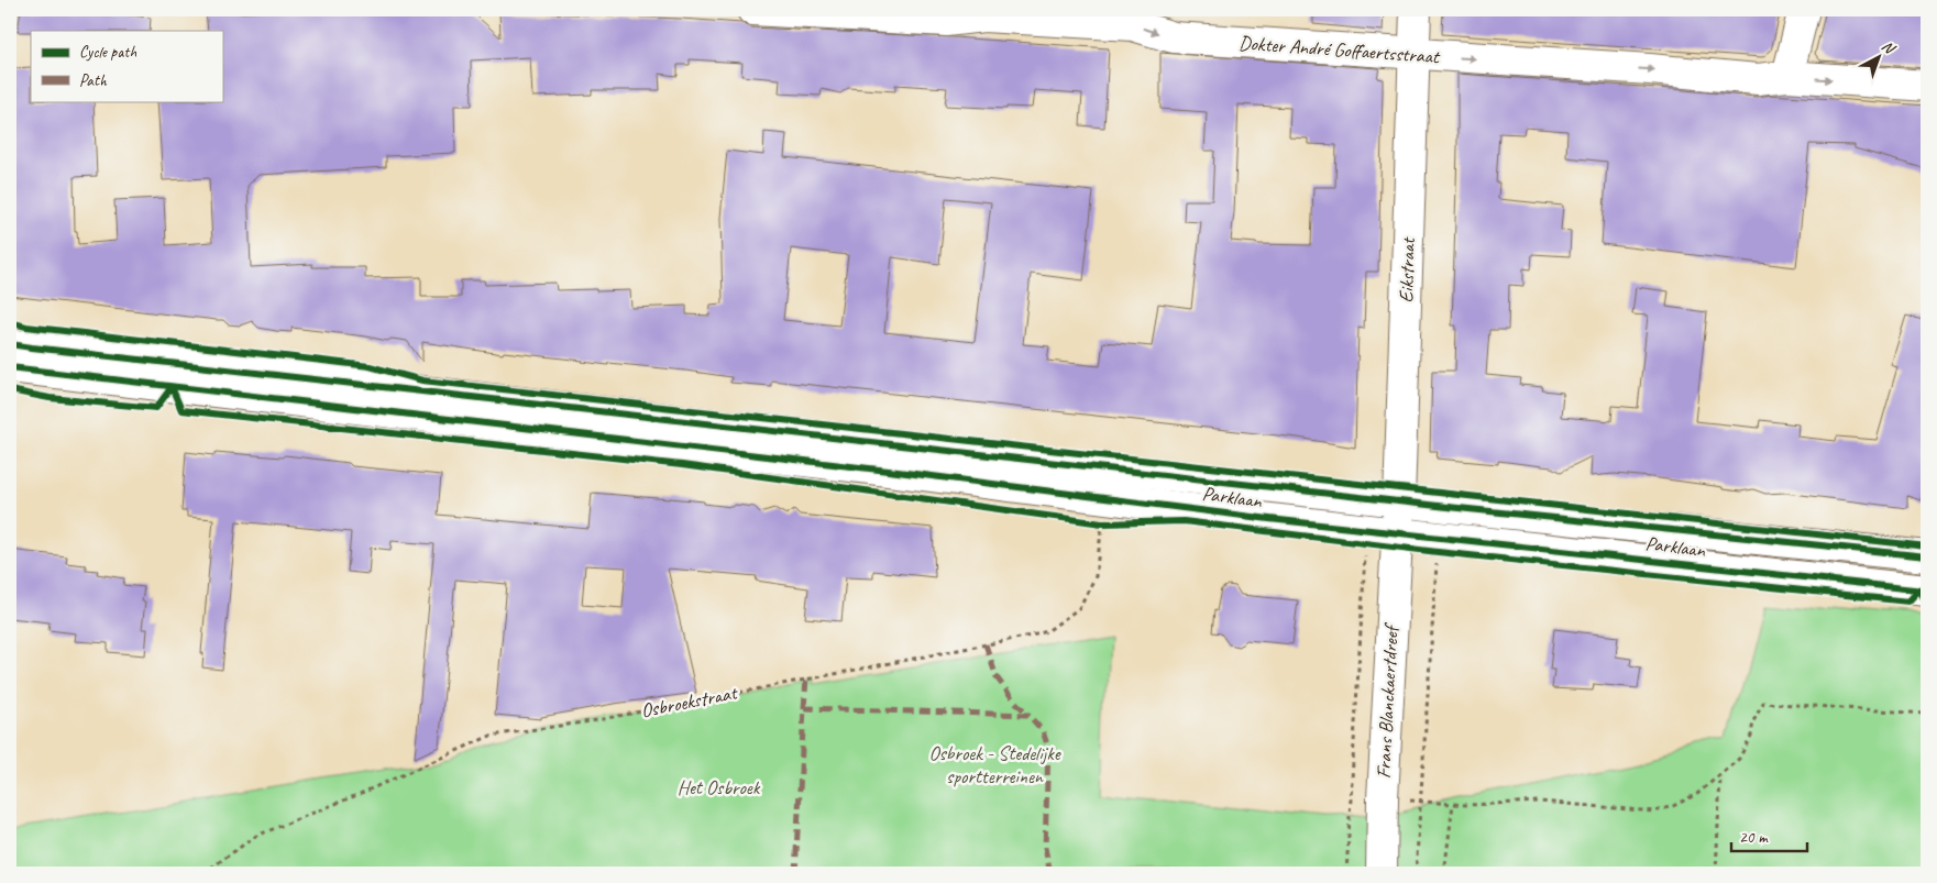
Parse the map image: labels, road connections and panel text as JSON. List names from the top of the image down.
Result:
{
  "streets": {
    "main road": [
      "Dokter André Goffaertsstraat",
      "Eikstraat",
      "Parklaan",
      "Frans Blanckaertdreef"
    ],
    "path": ["Osbroekstraat"]
  },
  "crossings": [
    ["Dokter André Goffaertsstraat", "Eikstraat"],
    ["Eikstraat", "Parklaan"],
    ["Eikstraat", "Frans Blanckaertdreef"],
    ["Parklaan", "Osbroekstraat"],
    ["Parklaan", "Frans Blanckaertdreef"]
  ],
  "one_way": ["Dokter André Goffaertsstraat"],
  "parks": ["Osbroek - Stedelijke sportterreinen", "Het Osbroek"],
  "legend": ["Cycle path", "Path"],
  "scale_bar": "20 m",
  "north": "top right"
}
